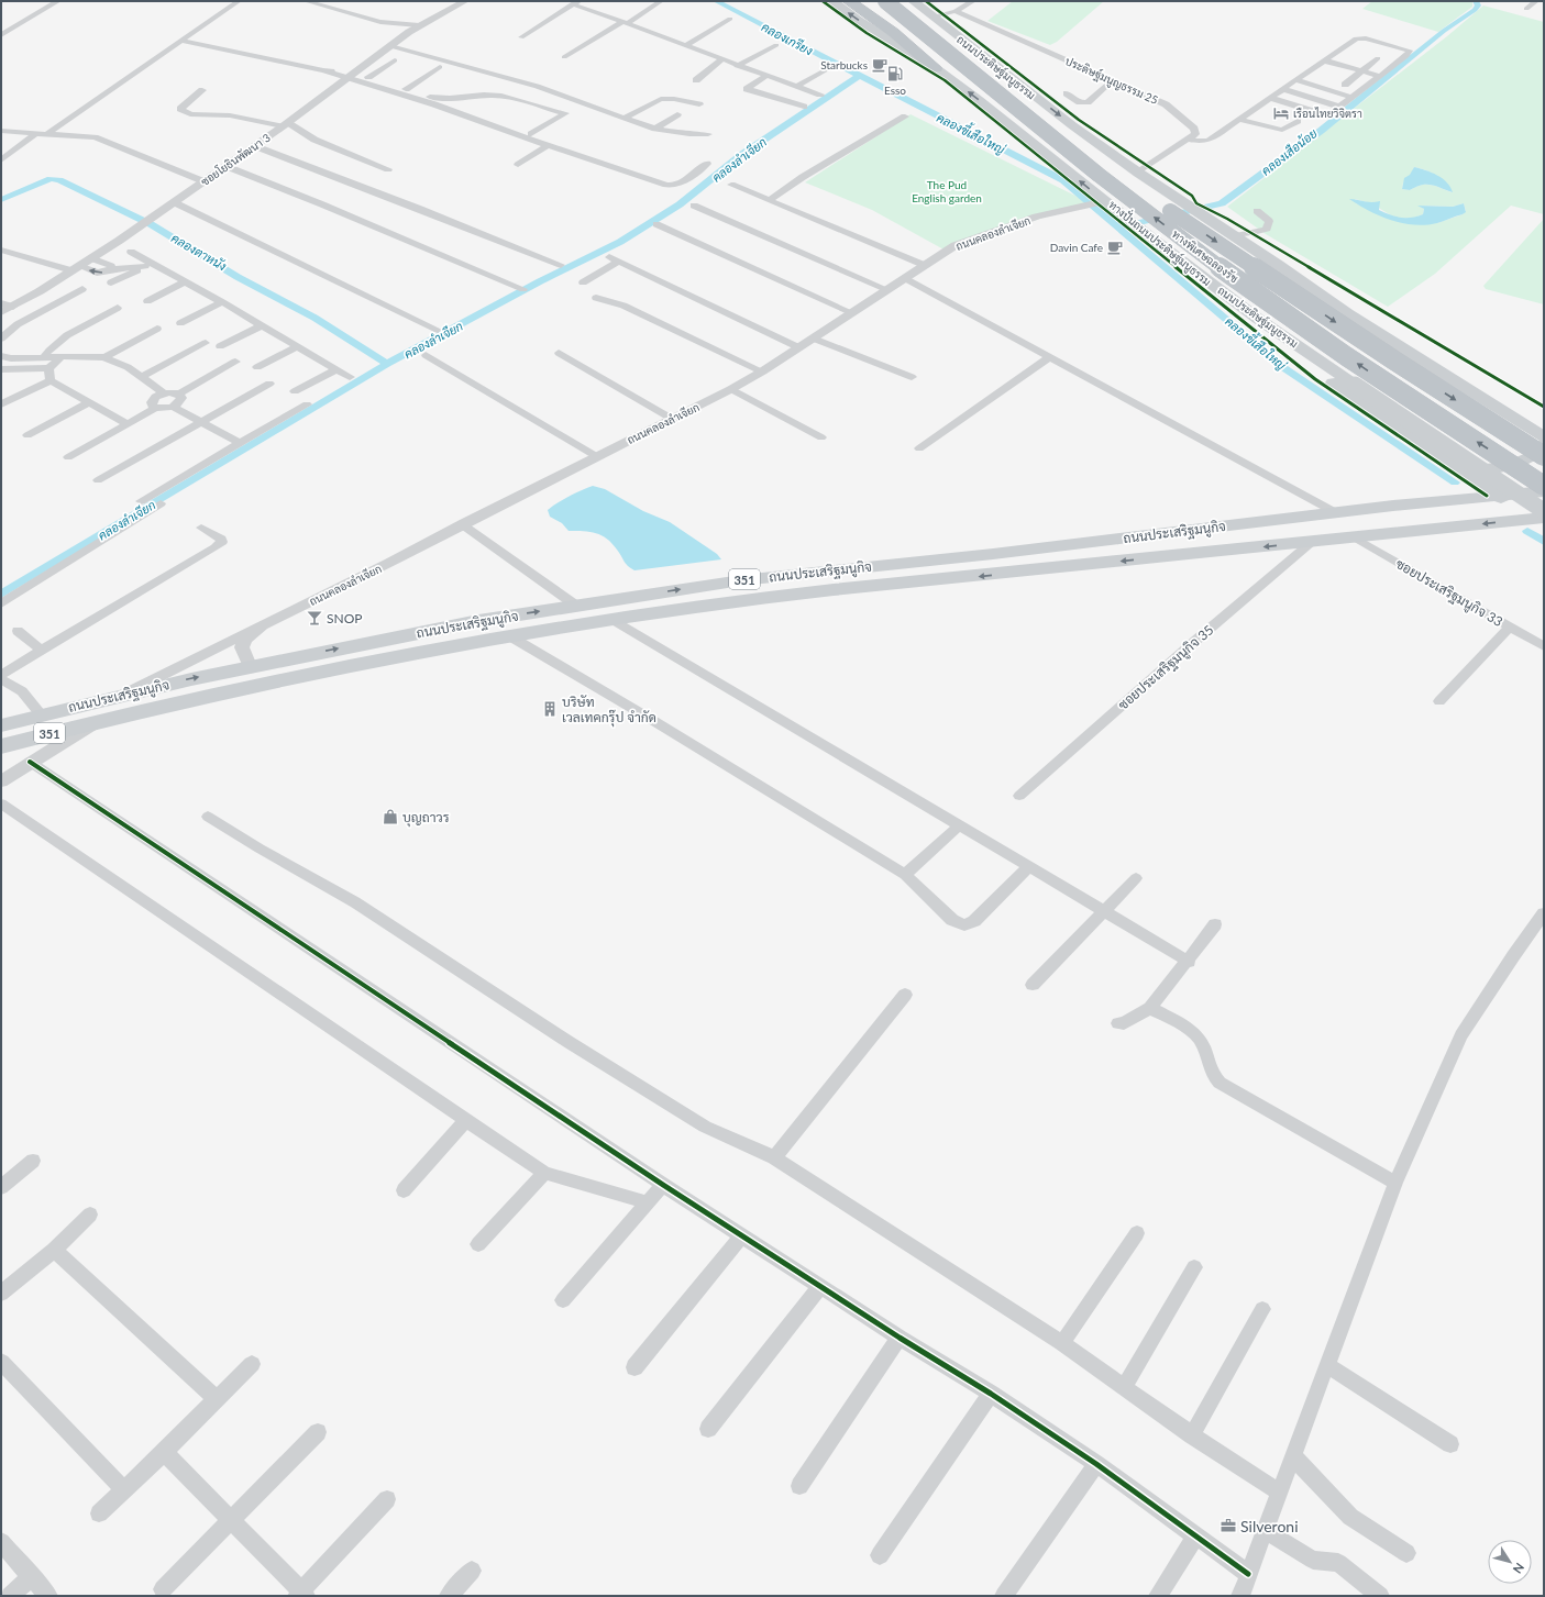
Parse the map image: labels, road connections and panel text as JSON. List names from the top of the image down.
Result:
{
  "streets": {
    "highway": ["ทางพิเศษฉลองรัช"],
    "main road": ["ถนนประดิษฐ์มนูธรรม", "ถนนประเสริฐมนูกิจ", "351"],
    "street": [
      "ประดิษฐ์มนูญธรรม 25",
      "ซอยโยธินพัฒนา 3",
      "ถนนคลองลำเจียก",
      "ซอยประเสริฐมนูกิจ 33",
      "ซอยประเสริฐมนูกิจ 35"
    ],
    "cycle path": ["ทางปั่นถนนประดิษฐ์มนูธรรม"]
  },
  "crossings": [
    ["ถนนประดิษฐ์มนูธรรม", "ถนนคลองลำเจียก"],
    ["ถนนประดิษฐ์มนูธรรม", "ถนนประเสริฐมนูกิจ"],
    ["ถนนคลองลำเจียก", "ถนนประเสริฐมนูกิจ"],
    ["ถนนประเสริฐมนูกิจ", "ซอยประเสริฐมนูกิจ 33"],
    ["ถนนประเสริฐมนูกิจ", "ซอยประเสริฐมนูกิจ 35"]
  ],
  "water": [
    "คลองเกรียง",
    "คลองขี้เสือใหญ่",
    "คลองเสือน้อย",
    "คลองลำเจียก",
    "คลองตาหนัง"
  ],
  "parks": ["The Pud English garden"],
  "places": {
    "cafe": ["Starbucks", "Davin Cafe"],
    "fuel station": ["Esso"],
    "hotel": ["เรือนไทยวิจิตรา"],
    "bar": ["SNOP"],
    "building": ["บริษัท เวลเทคกรุ๊ป จำกัด"],
    "shop": ["บุญถาวร"],
    "office": ["Silveroni"]
  },
  "north": "bottom right"
}
